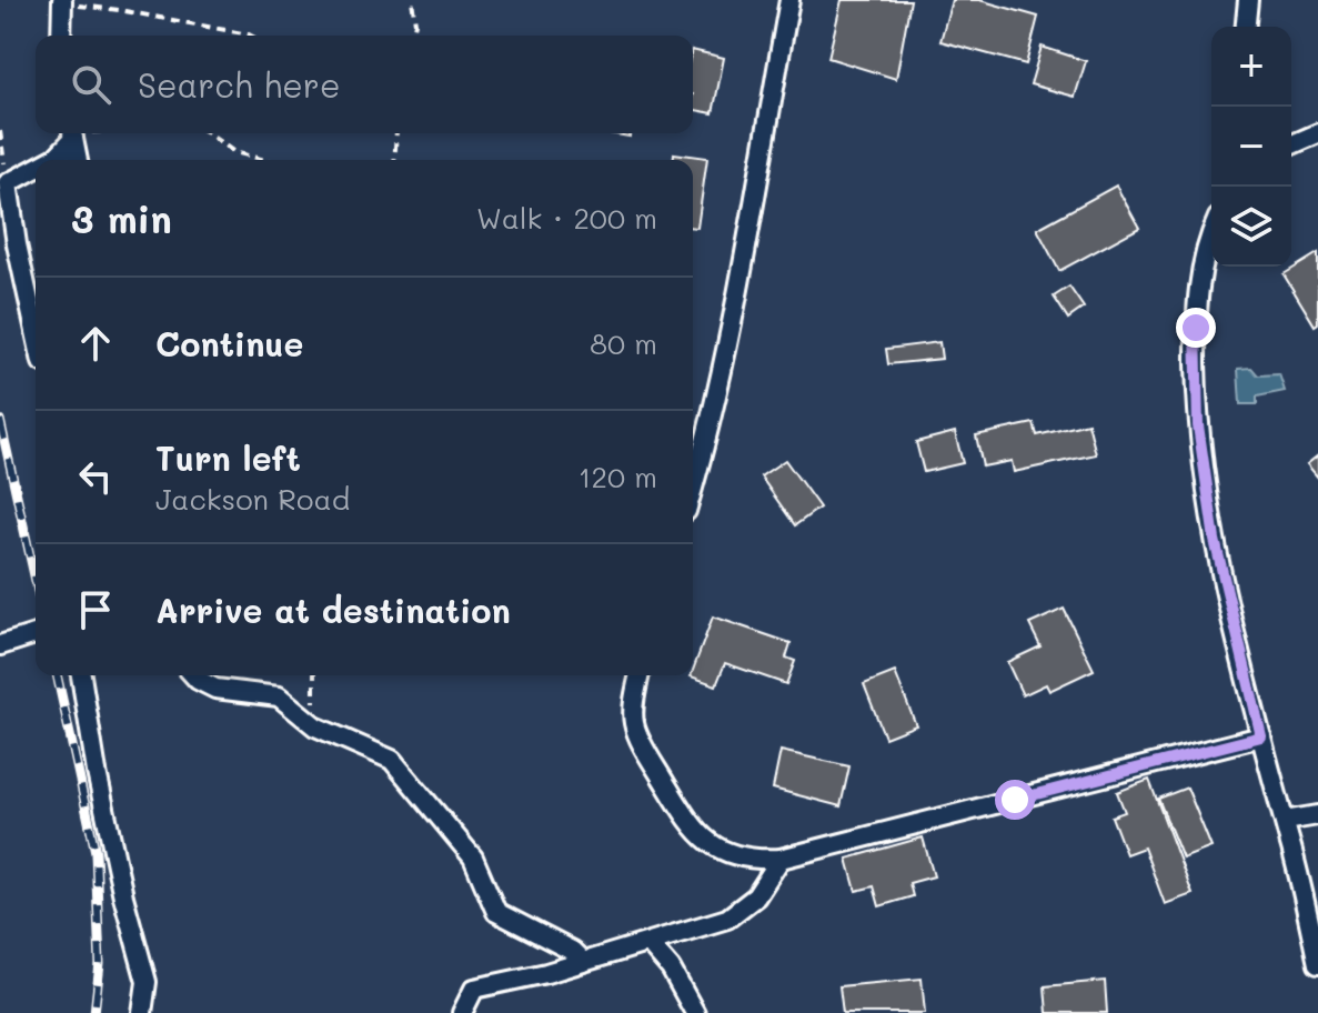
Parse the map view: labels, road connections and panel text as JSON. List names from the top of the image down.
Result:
{
  "page": {
    "map_buttons": ["+", "−"],
    "search": "Search here",
    "heading": ["3 min", "Walk · 200 m"],
    "list": [
      ["Continue", "80 m"],
      ["Turn left", "Jackson Road", "120 m"],
      "Arrive at destination"
    ]
  }
}
